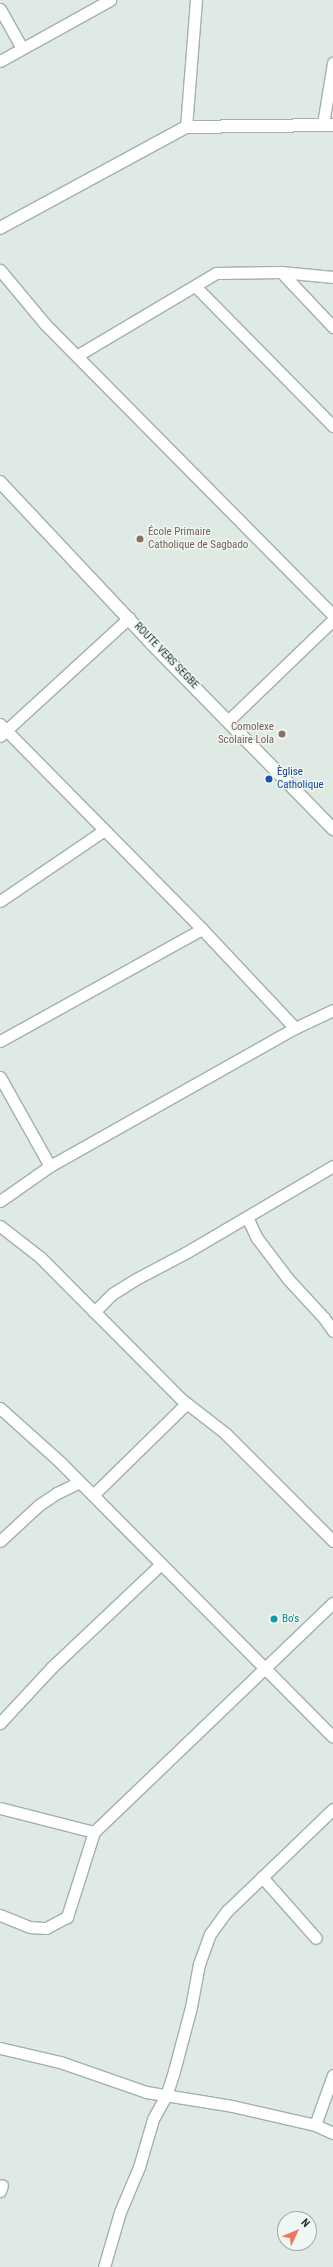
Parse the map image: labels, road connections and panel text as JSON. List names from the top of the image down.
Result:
{
  "streets": {
    "main road": ["ROUTE VERS SEGBE"]
  },
  "places": [
    "École Primaire Catholique de Sagbado",
    "Comolexe Scolaire Lola",
    "Èglise Catholique",
    "Bo's"
  ],
  "north": "top right"
}
